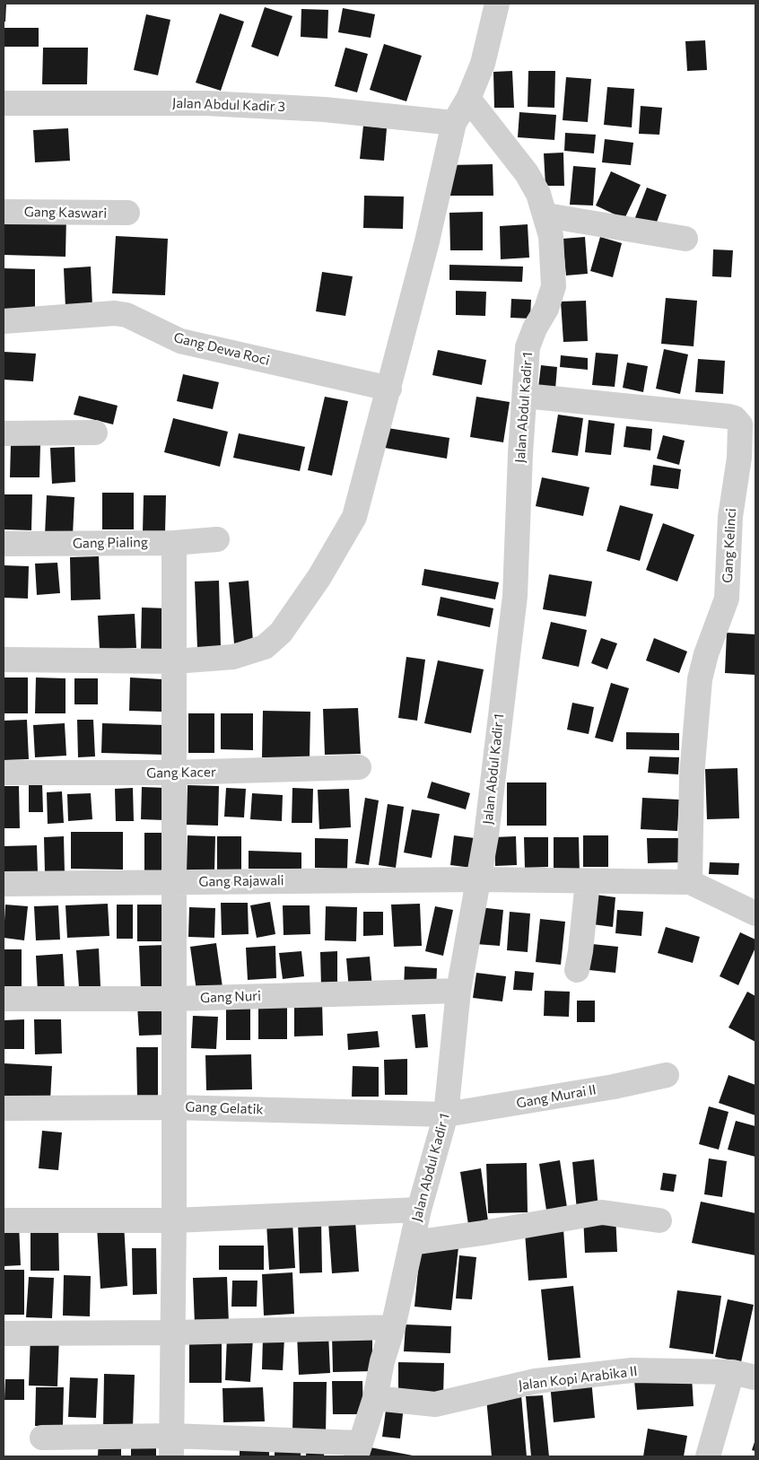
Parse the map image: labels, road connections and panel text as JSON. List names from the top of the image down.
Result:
{
  "streets": {
    "street": [
      "Jalan Abdul Kadir 3",
      "Gang Kaswari",
      "Gang Dewa Roci",
      "Jalan Abdul Kadir 1",
      "Gang Pialing",
      "Gang Kelinci",
      "Gang Kacer",
      "Gang Rajawali",
      "Gang Nuri",
      "Gang Murai II",
      "Gang Gelatik",
      "Jalan Kopi Arabika II"
    ]
  },
  "crossings": [
    ["Jalan Abdul Kadir 1", "Gang Kelinci"],
    ["Jalan Abdul Kadir 1", "Gang Rajawali"],
    ["Jalan Abdul Kadir 1", "Gang Nuri"],
    ["Jalan Abdul Kadir 1", "Gang Murai II"],
    ["Jalan Abdul Kadir 1", "Gang Gelatik"],
    ["Jalan Abdul Kadir 1", "Jalan Kopi Arabika II"],
    ["Gang Kelinci", "Gang Rajawali"],
    ["Gang Murai II", "Gang Gelatik"]
  ]
}
